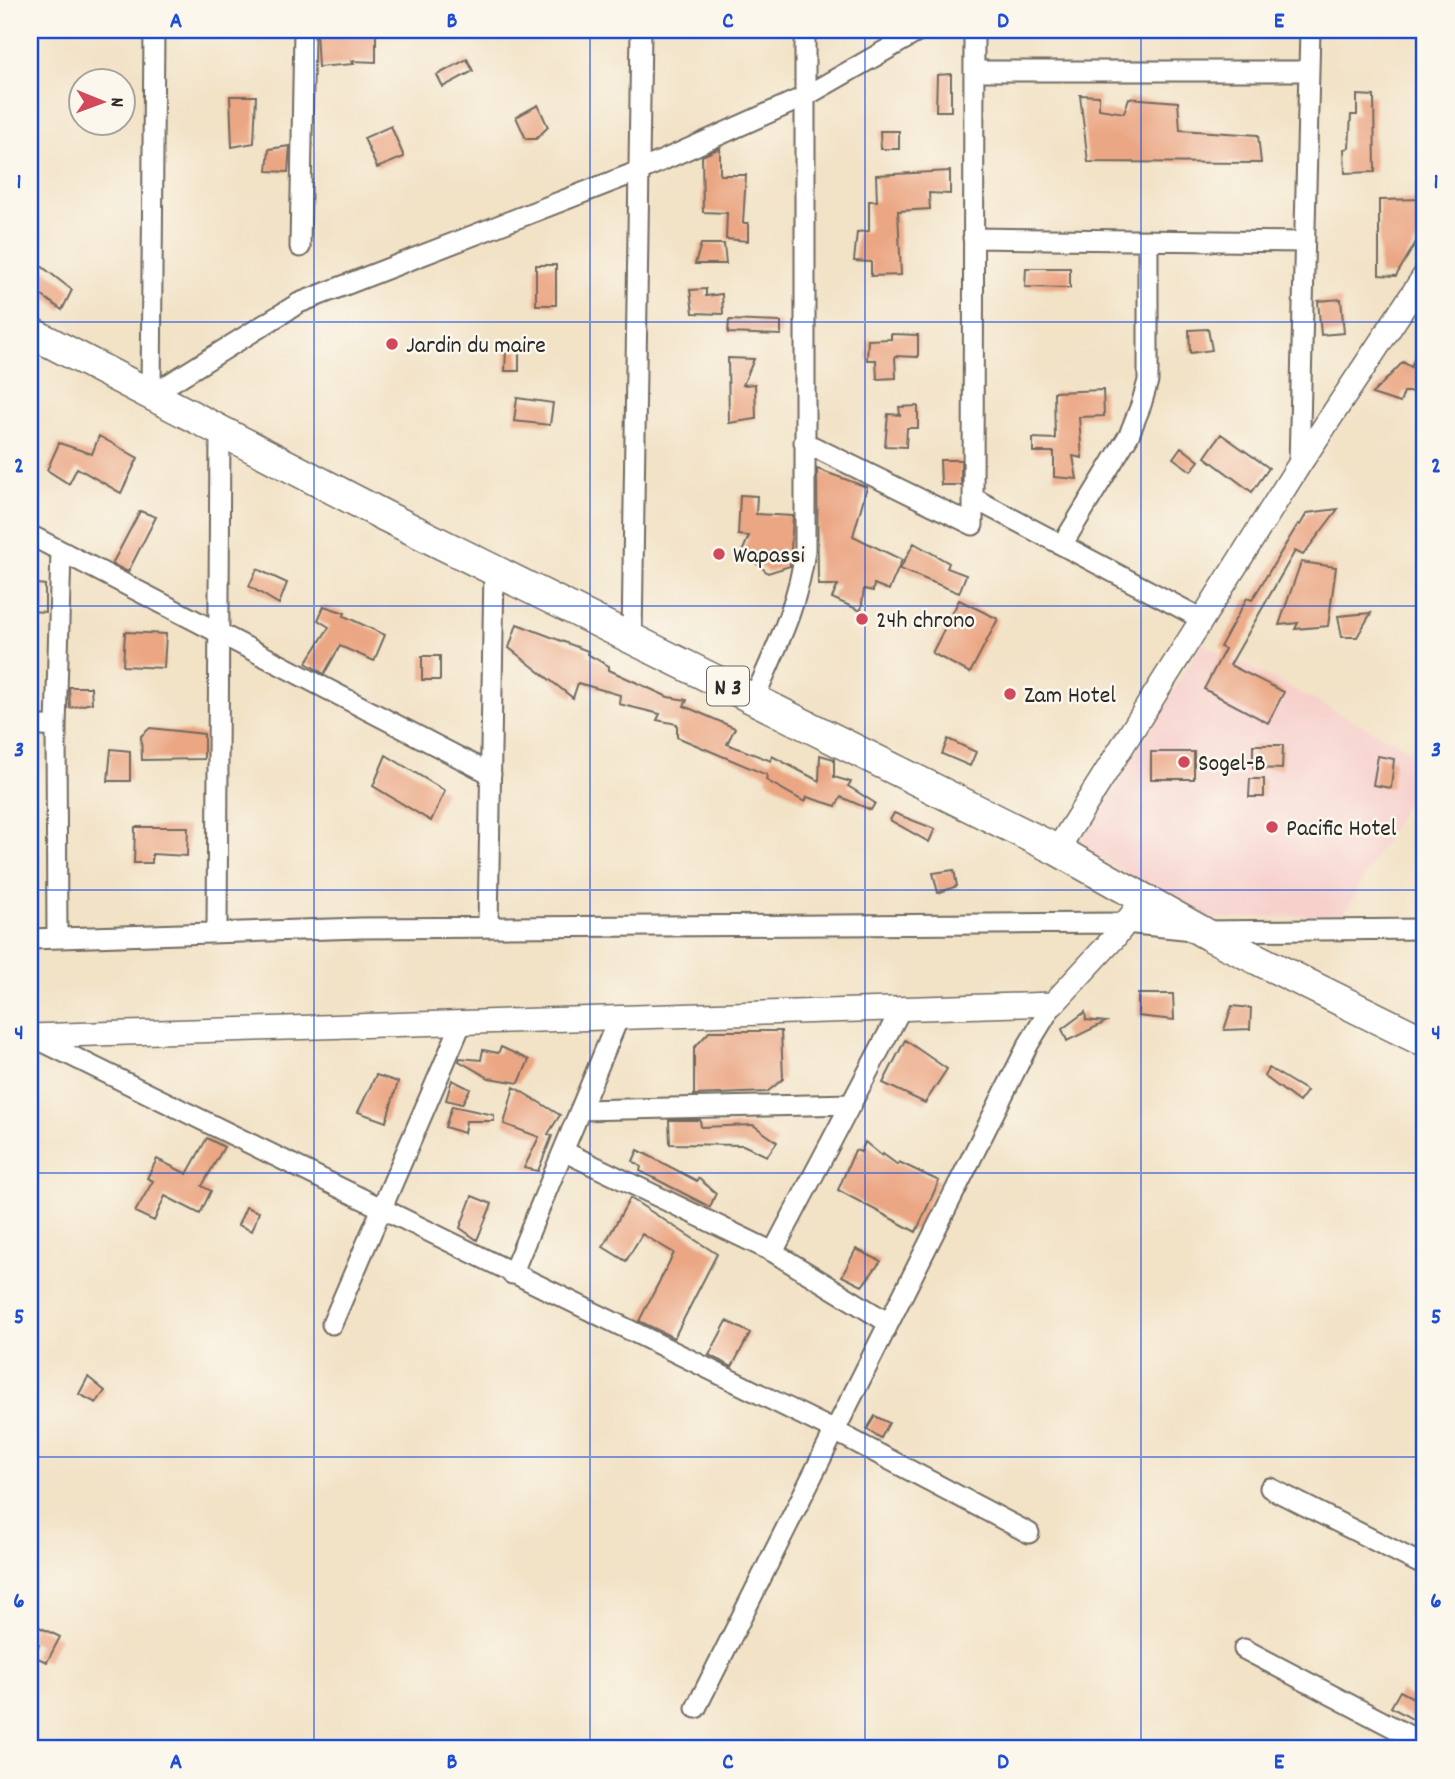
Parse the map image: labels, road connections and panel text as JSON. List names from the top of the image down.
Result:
{
  "streets": {
    "main road": ["N 3"]
  },
  "places": [
    "Jardin du maire",
    "Wapassi",
    "24h chrono",
    "Zam Hotel",
    "Sogel-B",
    "Pacific Hotel"
  ],
  "north": "right",
  "grid": {
    "columns": [
      "A",
      "B",
      "C",
      "D",
      "E"
    ],
    "rows": [
      "1",
      "2",
      "3",
      "4",
      "5",
      "6"
    ]
  }
}
